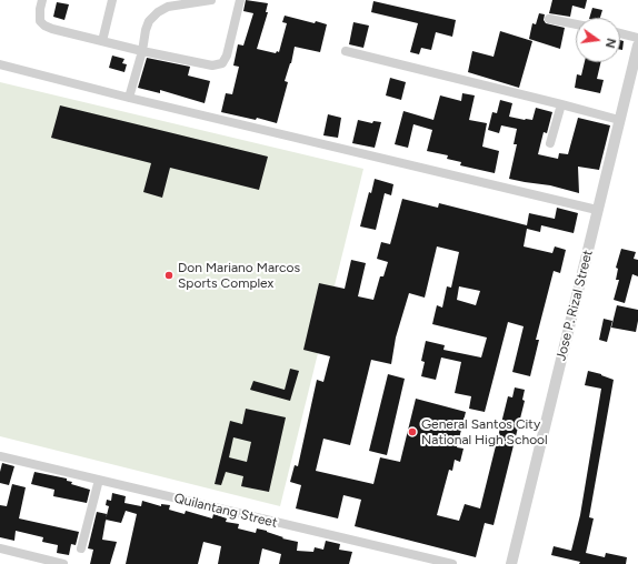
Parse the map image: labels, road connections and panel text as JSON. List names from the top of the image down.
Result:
{
  "streets": {
    "street": ["Jose P. Rizal Street", "Quilantang Street"]
  },
  "places": ["Don Mariano Marcos Sports Complex", "General Santos City National High School"],
  "north": "right"
}
